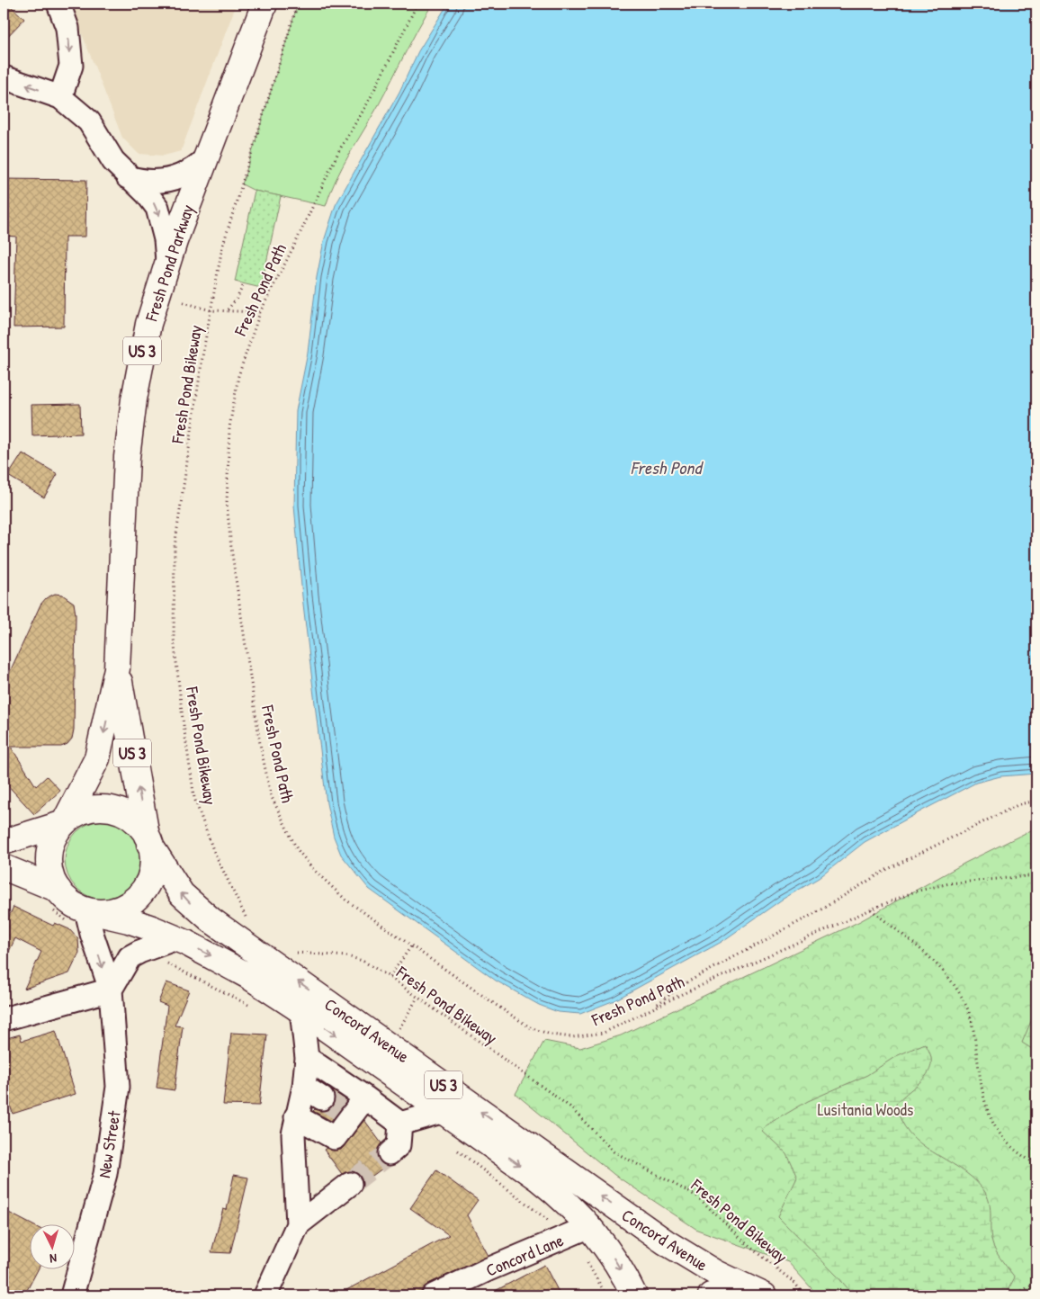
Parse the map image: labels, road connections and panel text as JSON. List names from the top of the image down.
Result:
{
  "streets": {
    "main road": ["Fresh Pond Parkway", "US 3", "Concord Avenue"],
    "street": ["New Street", "Concord Lane"],
    "path": ["Fresh Pond Path", "Fresh Pond Bikeway"]
  },
  "crossings": [
    ["Fresh Pond Parkway", "US 3"],
    ["Fresh Pond Parkway", "Concord Avenue"],
    ["Fresh Pond Parkway", "New Street"],
    ["US 3", "Concord Avenue"],
    ["US 3", "New Street"],
    ["Concord Avenue", "New Street"],
    ["Concord Avenue", "Concord Lane"]
  ],
  "water": ["Fresh Pond"],
  "parks": ["Lusitania Woods"],
  "north": "bottom"
}
